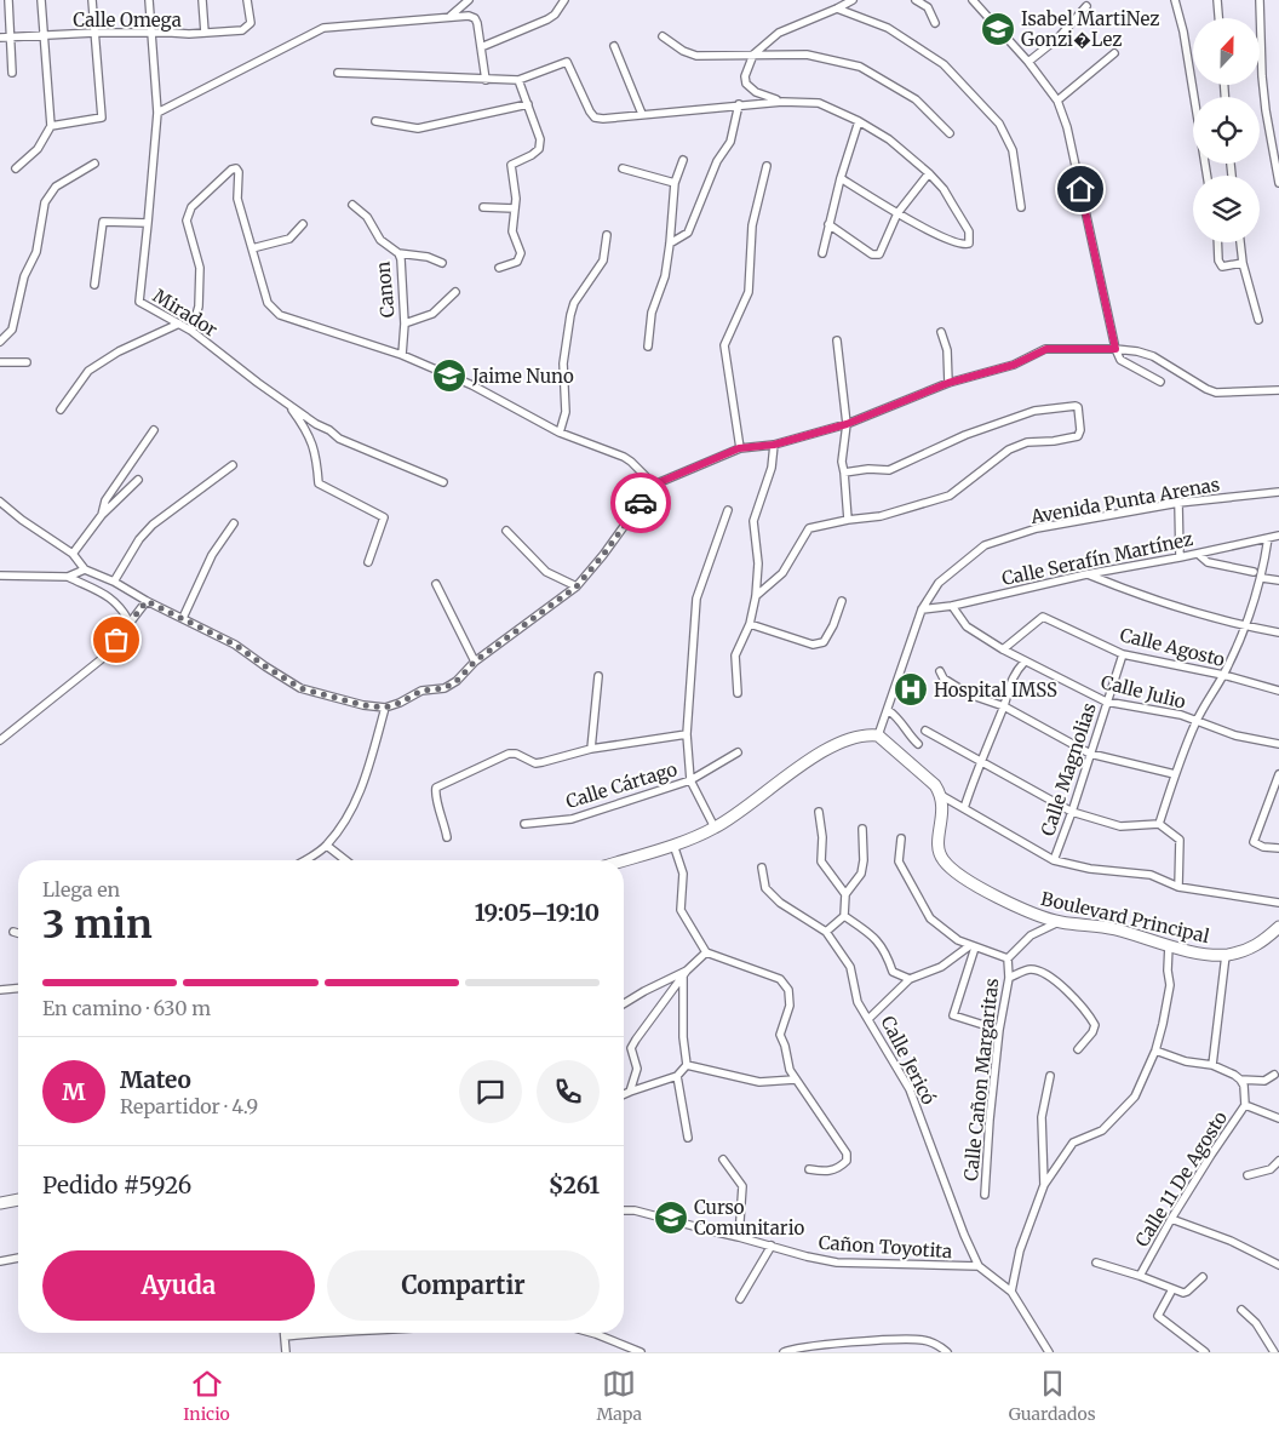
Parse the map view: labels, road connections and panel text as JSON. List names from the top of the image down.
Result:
{
  "streets": {
    "street": [
      "Calle Omega",
      "Canon",
      "Mirador",
      "Avenida Punta Arenas",
      "Calle Serafín Martínez",
      "Calle Agosto",
      "Calle Julio",
      "Calle Magnolias",
      "Calle Cártago",
      "Boulevard Principal",
      "Calle Jericó",
      "Calle Cañon Margaritas",
      "Calle 11 De Agosto",
      "Cañon Toyotita"
    ]
  },
  "crossings": [
    ["Calle Omega", "Mirador"],
    ["Avenida Punta Arenas", "Calle Serafín Martínez"],
    ["Calle Serafín Martínez", "Calle Julio"],
    ["Calle Agosto", "Calle Julio"],
    ["Calle Agosto", "Calle Magnolias"],
    ["Calle Julio", "Calle Magnolias"],
    ["Boulevard Principal", "Calle Cañon Margaritas"],
    ["Calle Jericó", "Cañon Toyotita"]
  ],
  "places": {
    "school or university": ["Isabel MartiNez Gonzi�Lez", "Jaime Nuno", "Curso Comunitario"],
    "hospital": ["Hospital IMSS"]
  },
  "north": "top",
  "page": {
    "heading": ["3 min", "Llega en", "19:05–19:10"],
    "panel": [
      "Mateo",
      "Repartidor · 4.9",
      "Pedido #5926",
      "$261"
    ],
    "bar": "En camino · 630 m",
    "round": "M",
    "buttons": ["Ayuda", "Compartir"],
    "tabs": ["Inicio", "Mapa", "Guardados"]
  }
}
